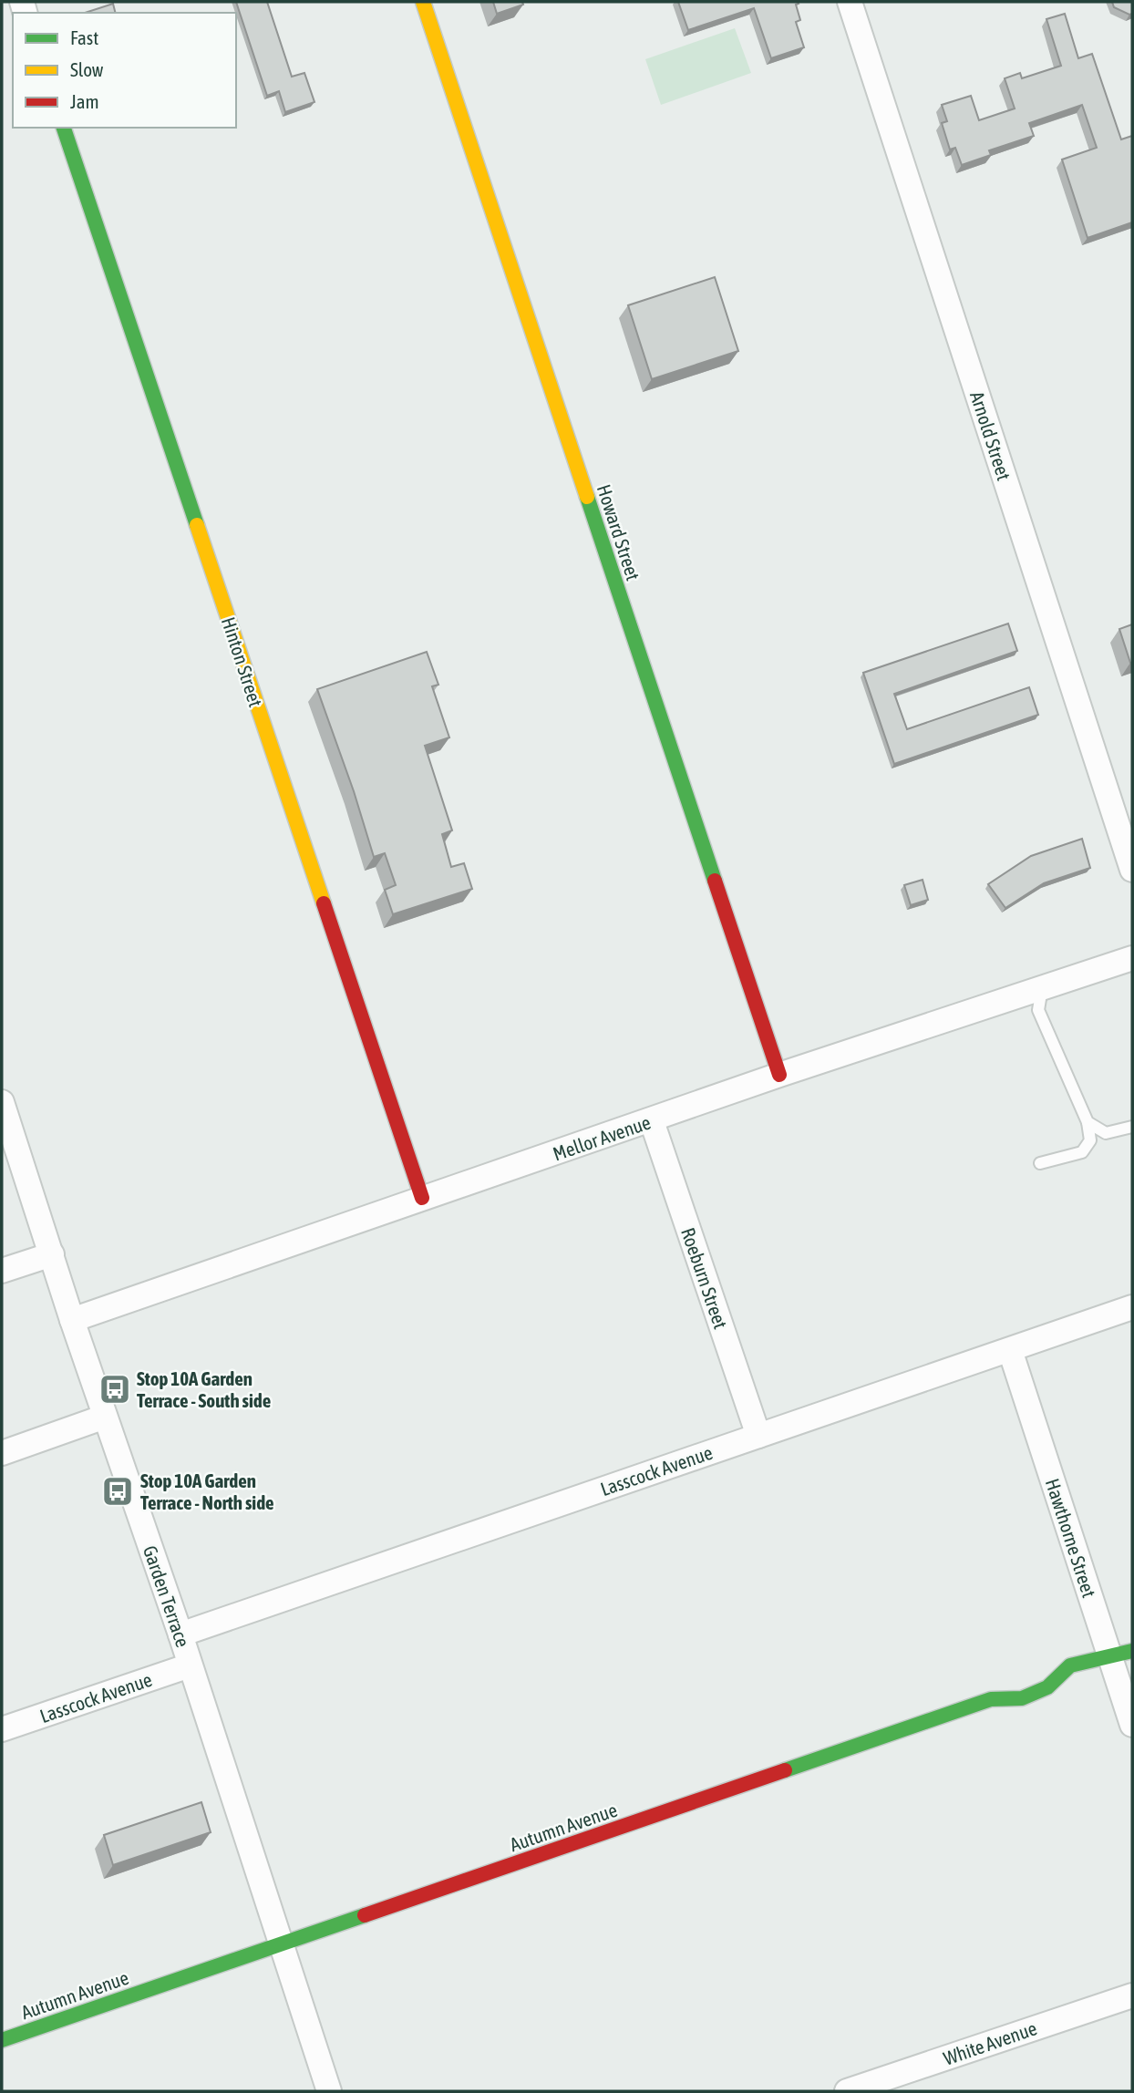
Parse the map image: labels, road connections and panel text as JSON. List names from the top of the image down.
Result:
{
  "streets": {
    "street": [
      "Arnold Street",
      "Howard Street",
      "Hinton Street",
      "Mellor Avenue",
      "Roeburn Street",
      "Lasscock Avenue",
      "Hawthorne Street",
      "Garden Terrace",
      "Autumn Avenue",
      "White Avenue"
    ]
  },
  "crossings": [
    ["Howard Street", "Mellor Avenue"],
    ["Hinton Street", "Mellor Avenue"],
    ["Mellor Avenue", "Roeburn Street"],
    ["Mellor Avenue", "Garden Terrace"],
    ["Roeburn Street", "Lasscock Avenue"],
    ["Lasscock Avenue", "Hawthorne Street"],
    ["Lasscock Avenue", "Garden Terrace"],
    ["Hawthorne Street", "Autumn Avenue"],
    ["Garden Terrace", "Autumn Avenue"]
  ],
  "places": {
    "bus stop": ["Stop 10A Garden Terrace - South side", "Stop 10A Garden Terrace - North side"]
  },
  "legend": ["Fast", "Slow", "Jam"]
}
